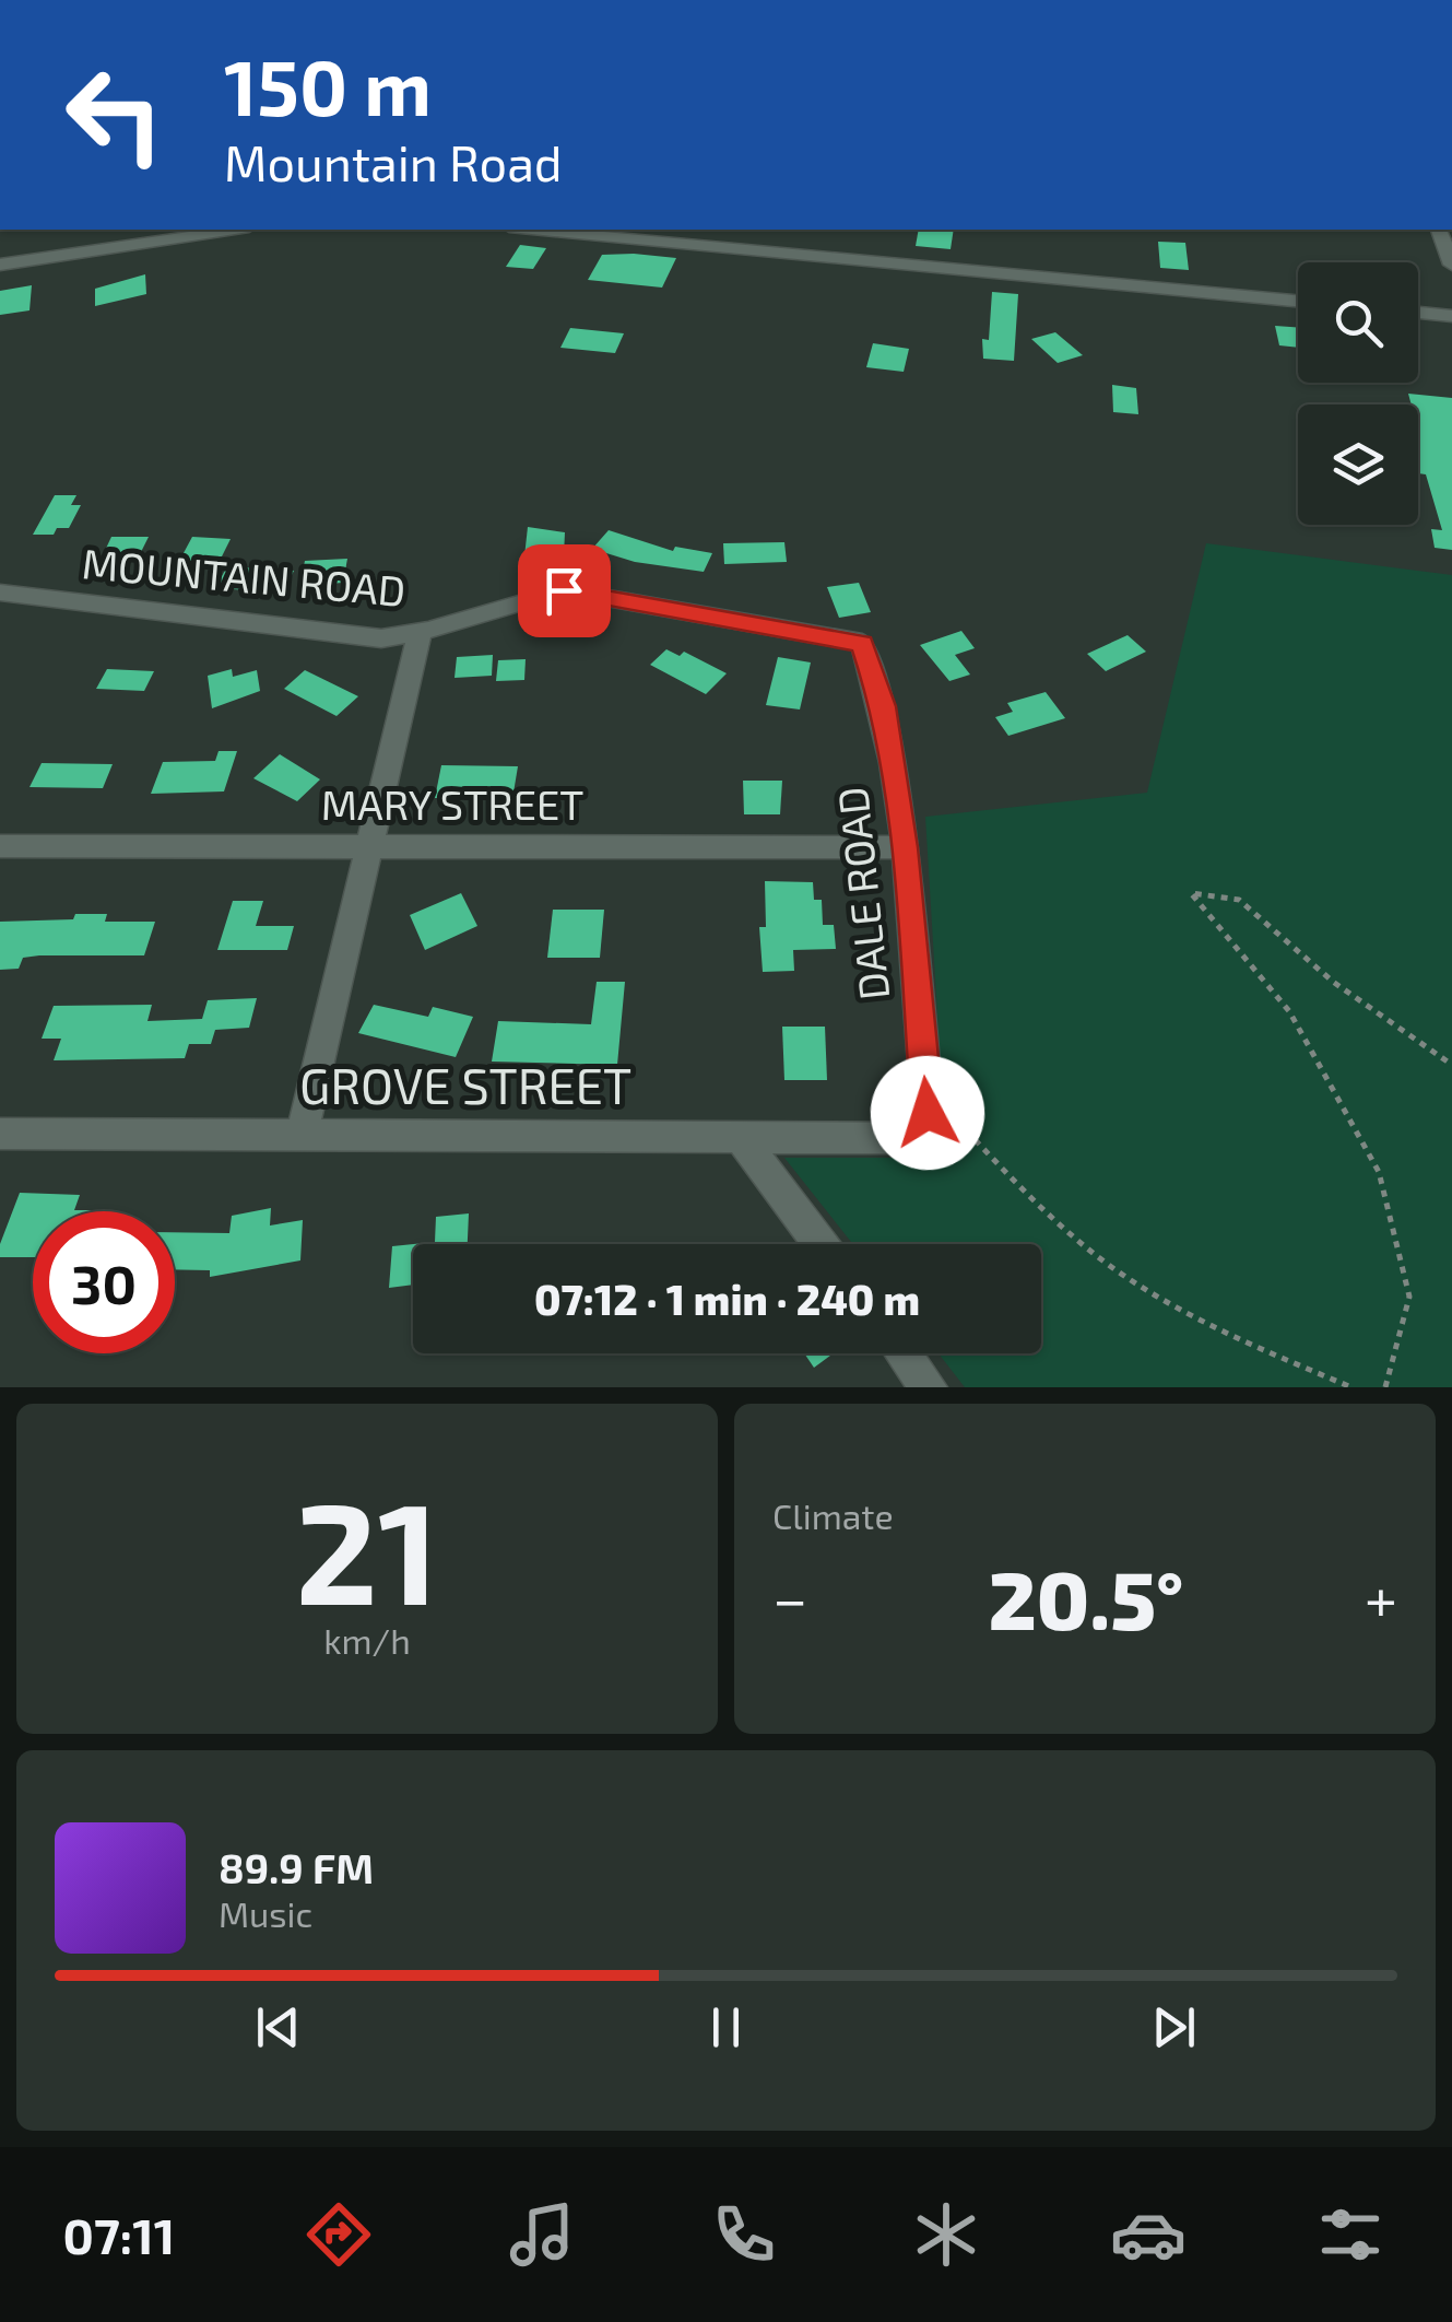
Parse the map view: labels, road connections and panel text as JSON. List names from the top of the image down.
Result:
{
  "streets": {
    "street": [
      "MOUNTAIN ROAD",
      "MARY STREET",
      "DALE ROAD",
      "GROVE STREET"
    ]
  },
  "crossings": [
    ["MOUNTAIN ROAD", "DALE ROAD"],
    ["MARY STREET", "DALE ROAD"],
    ["DALE ROAD", "GROVE STREET"]
  ],
  "page": {
    "turn": ["150 m", "Mountain Road"],
    "limit": "30",
    "trip": "07:12 · 1 min · 240 m",
    "tile": [
      ["21", "km/h"],
      "Climate"
    ],
    "heat": ["−", "20.5°", "+"],
    "song": ["89.9 FM", "Music"],
    "tabs": "07:11"
  }
}
